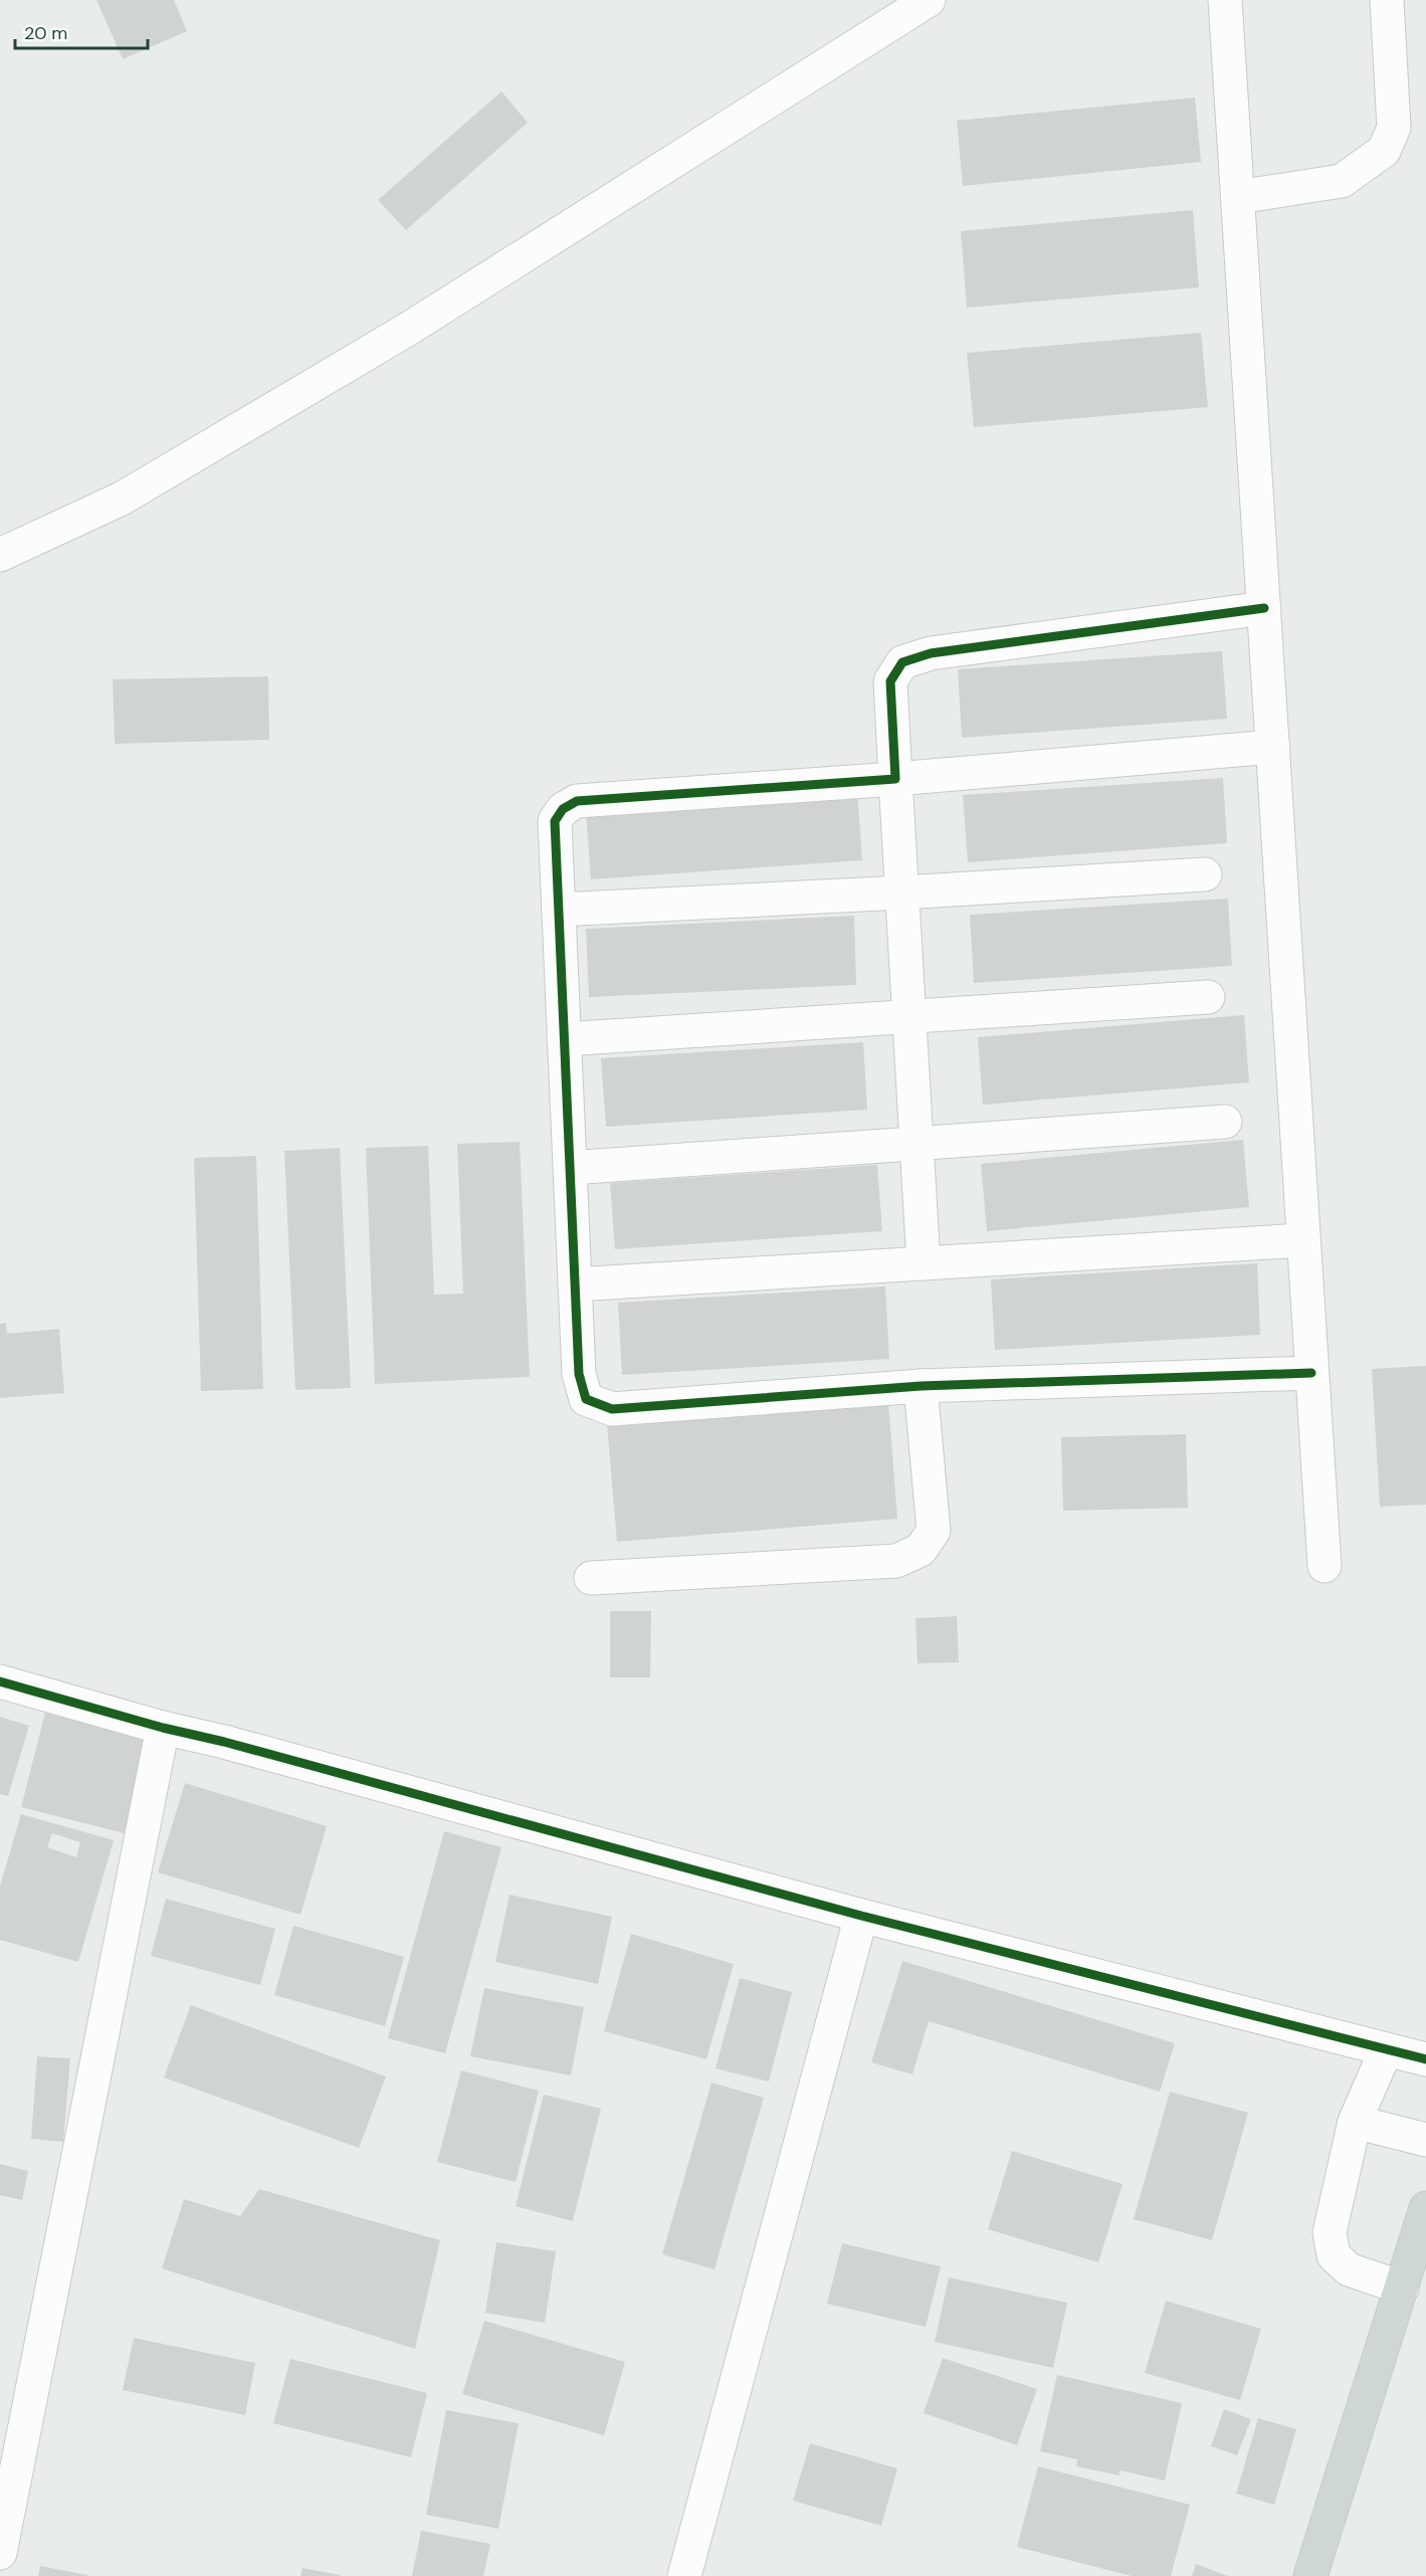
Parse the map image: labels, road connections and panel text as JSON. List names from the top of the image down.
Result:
{
  "scale_bar": "20 m"
}
